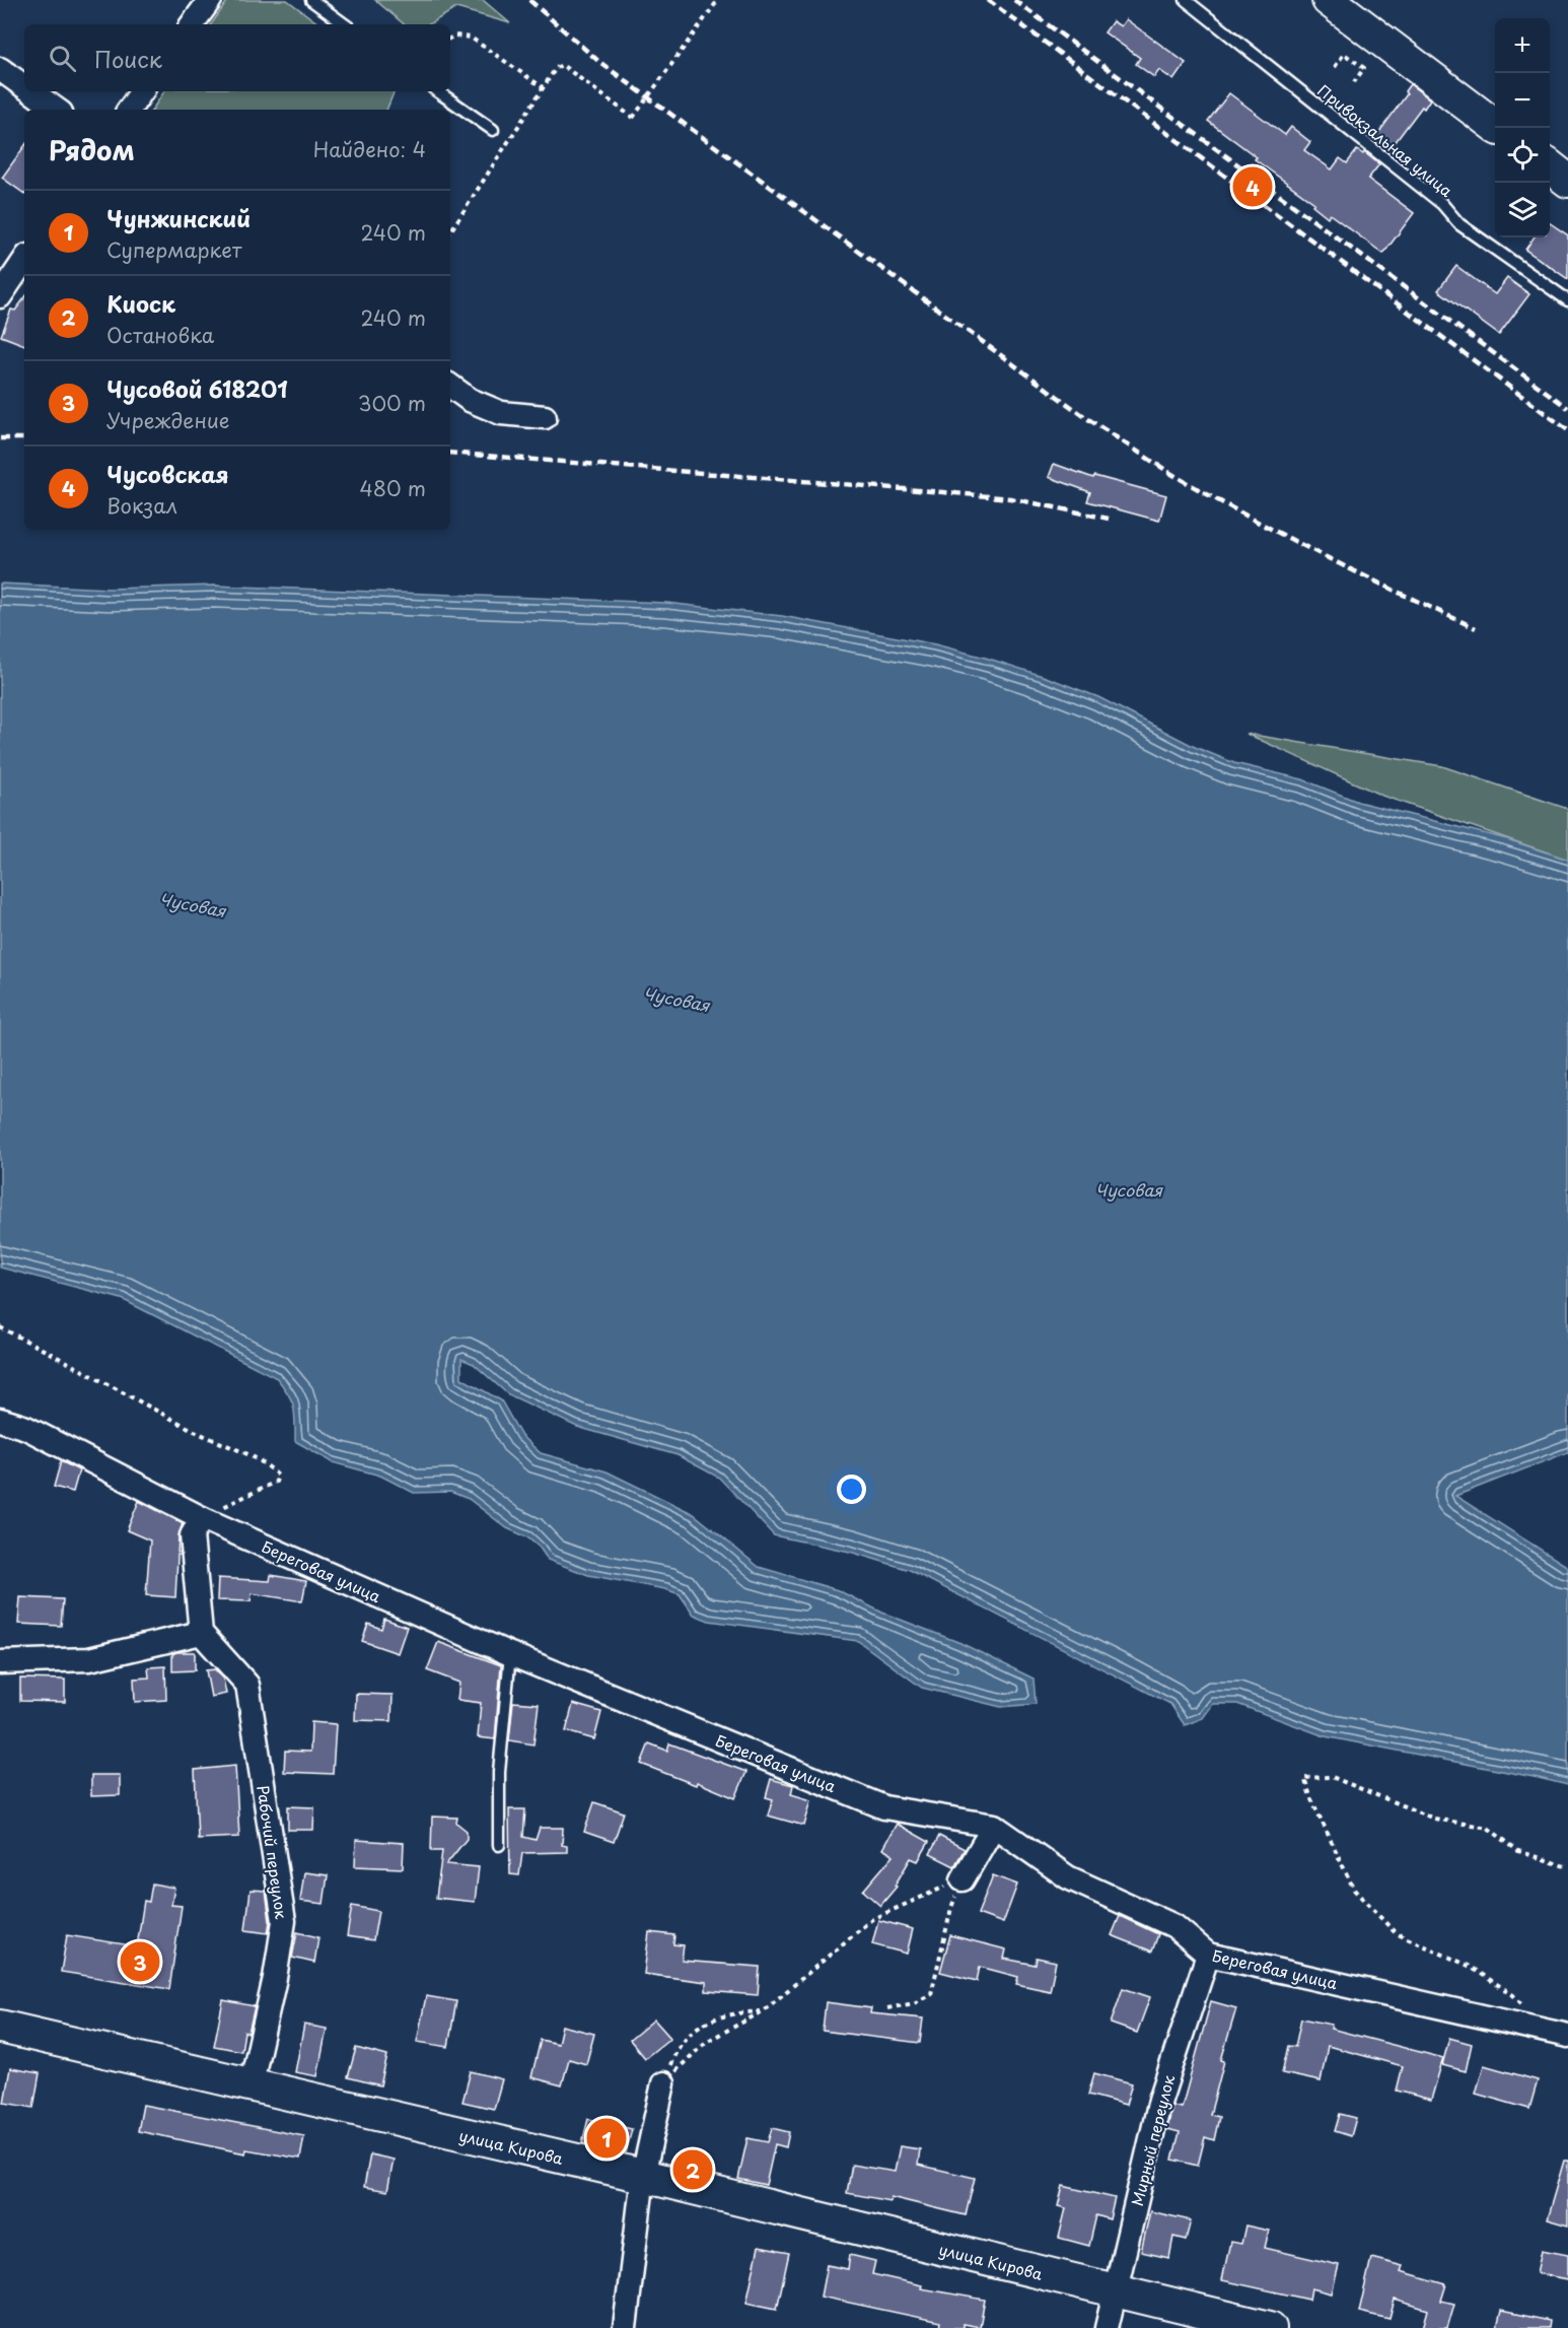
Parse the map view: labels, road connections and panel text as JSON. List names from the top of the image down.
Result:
{
  "streets": {
    "street": [
      "Береговая улица",
      "Рабочий переулок",
      "Мирный переулок",
      "улица Кирова"
    ],
    "lane": ["Привокзальная улица"]
  },
  "crossings": [
    ["Береговая улица", "Мирный переулок"],
    ["Рабочий переулок", "улица Кирова"],
    ["Мирный переулок", "улица Кирова"]
  ],
  "water": ["Чусовая"],
  "page": {
    "map_buttons": ["+", "−"],
    "search": "Поиск",
    "heading": ["Рядом", "Найдено: 4"],
    "pins": [
      "4",
      "3",
      "1",
      "2"
    ],
    "list": [
      {
        "mark": "1",
        "name": "Чунжинский",
        "note": "Супермаркет",
        "value": "240 m"
      },
      {
        "mark": "2",
        "name": "Киоск",
        "note": "Остановка",
        "value": "240 m"
      },
      {
        "mark": "3",
        "name": "Чусовой 618201",
        "note": "Учреждение",
        "value": "300 m"
      },
      {
        "mark": "4",
        "name": "Чусовская",
        "note": "Вокзал",
        "value": "480 m"
      }
    ]
  }
}
